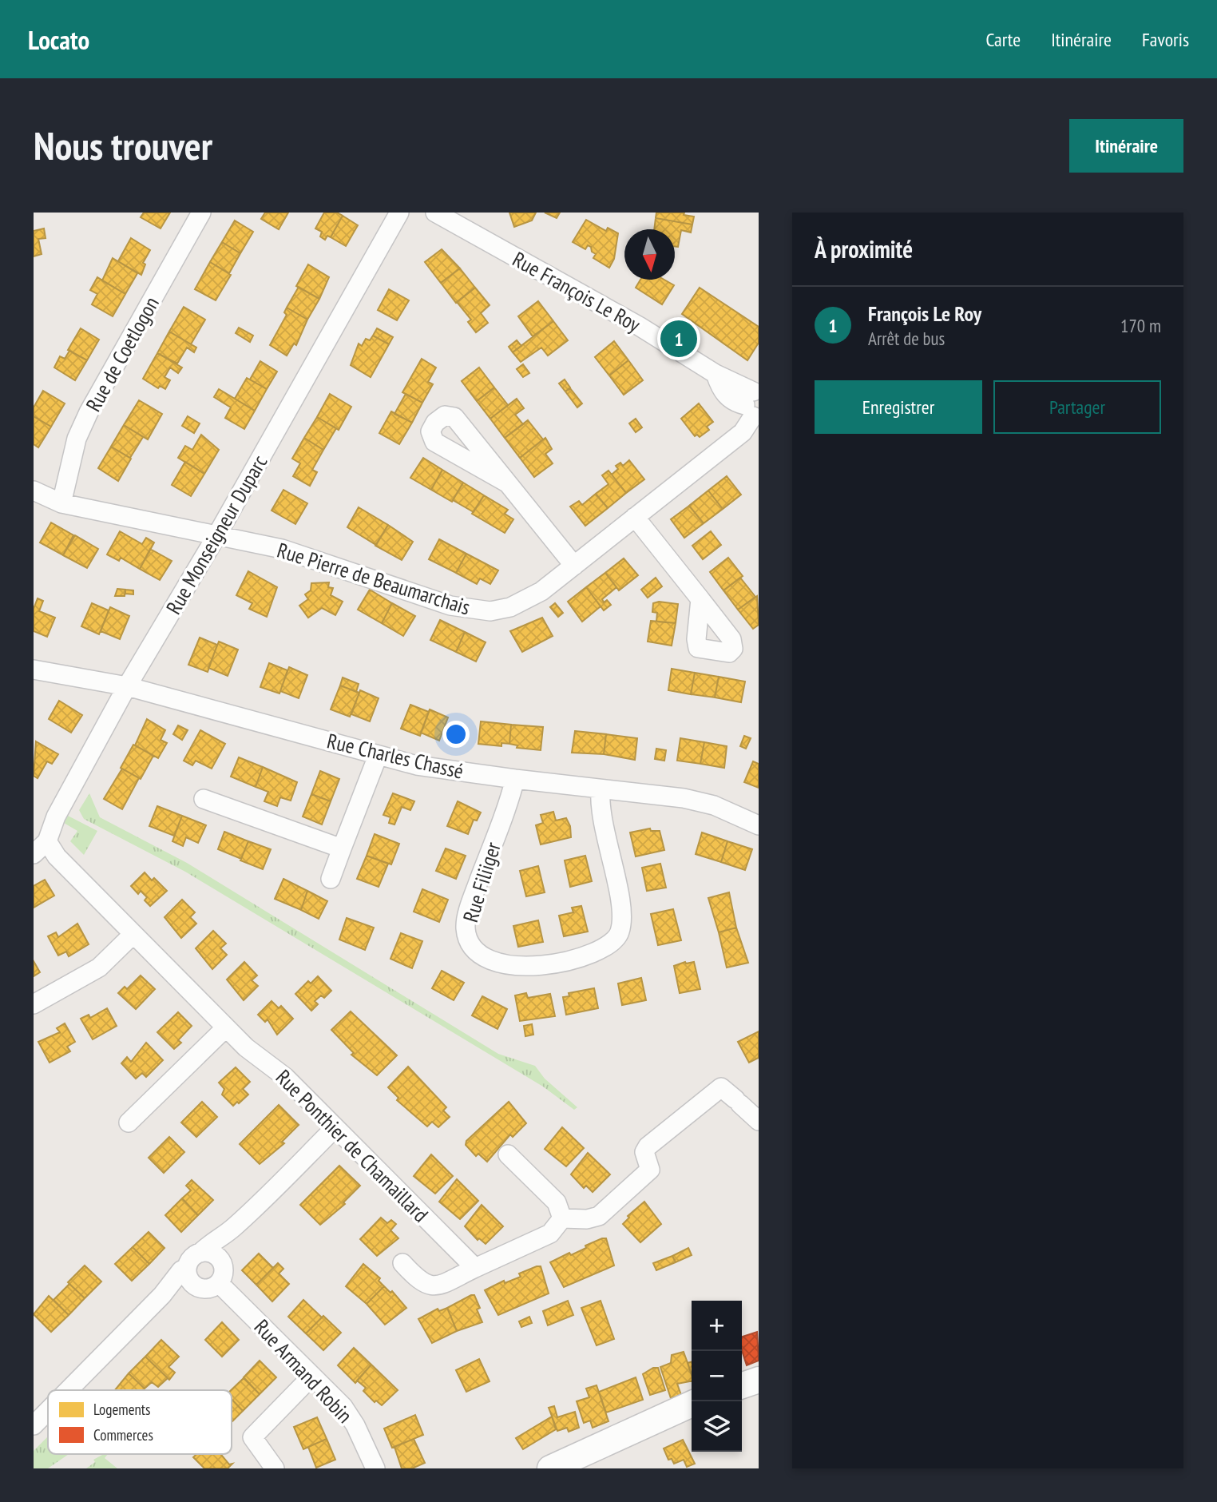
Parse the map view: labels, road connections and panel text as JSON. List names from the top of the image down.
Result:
{
  "streets": {
    "street": [
      "Rue François Le Roy",
      "Rue de Coetlogon",
      "Rue Monseigneur Duparc",
      "Rue Pierre de Beaumarchais",
      "Rue Charles Chassé",
      "Rue Filiiger",
      "Rue Ponthier de Chamaillard",
      "Rue Armand Robin"
    ]
  },
  "crossings": [
    ["Rue François Le Roy", "Rue Pierre de Beaumarchais"],
    ["Rue de Coetlogon", "Rue Pierre de Beaumarchais"],
    ["Rue Monseigneur Duparc", "Rue Pierre de Beaumarchais"],
    ["Rue Monseigneur Duparc", "Rue Charles Chassé"],
    ["Rue Monseigneur Duparc", "Rue Ponthier de Chamaillard"],
    ["Rue Charles Chassé", "Rue Filiiger"]
  ],
  "legend": ["Logements", "Commerces"],
  "north": "bottom",
  "page": {
    "header": "Locato",
    "nav": ["Carte", "Itinéraire", "Favoris"],
    "buttons": [
      "Itinéraire",
      ["Enregistrer", "Partager"]
    ],
    "title": "Nous trouver",
    "heading": "À proximité",
    "list": [
      {
        "mark": "1",
        "name": "François Le Roy",
        "note": "Arrêt de bus",
        "value": "170 m"
      }
    ],
    "pins": "1",
    "map_buttons": ["+", "−"]
  }
}
